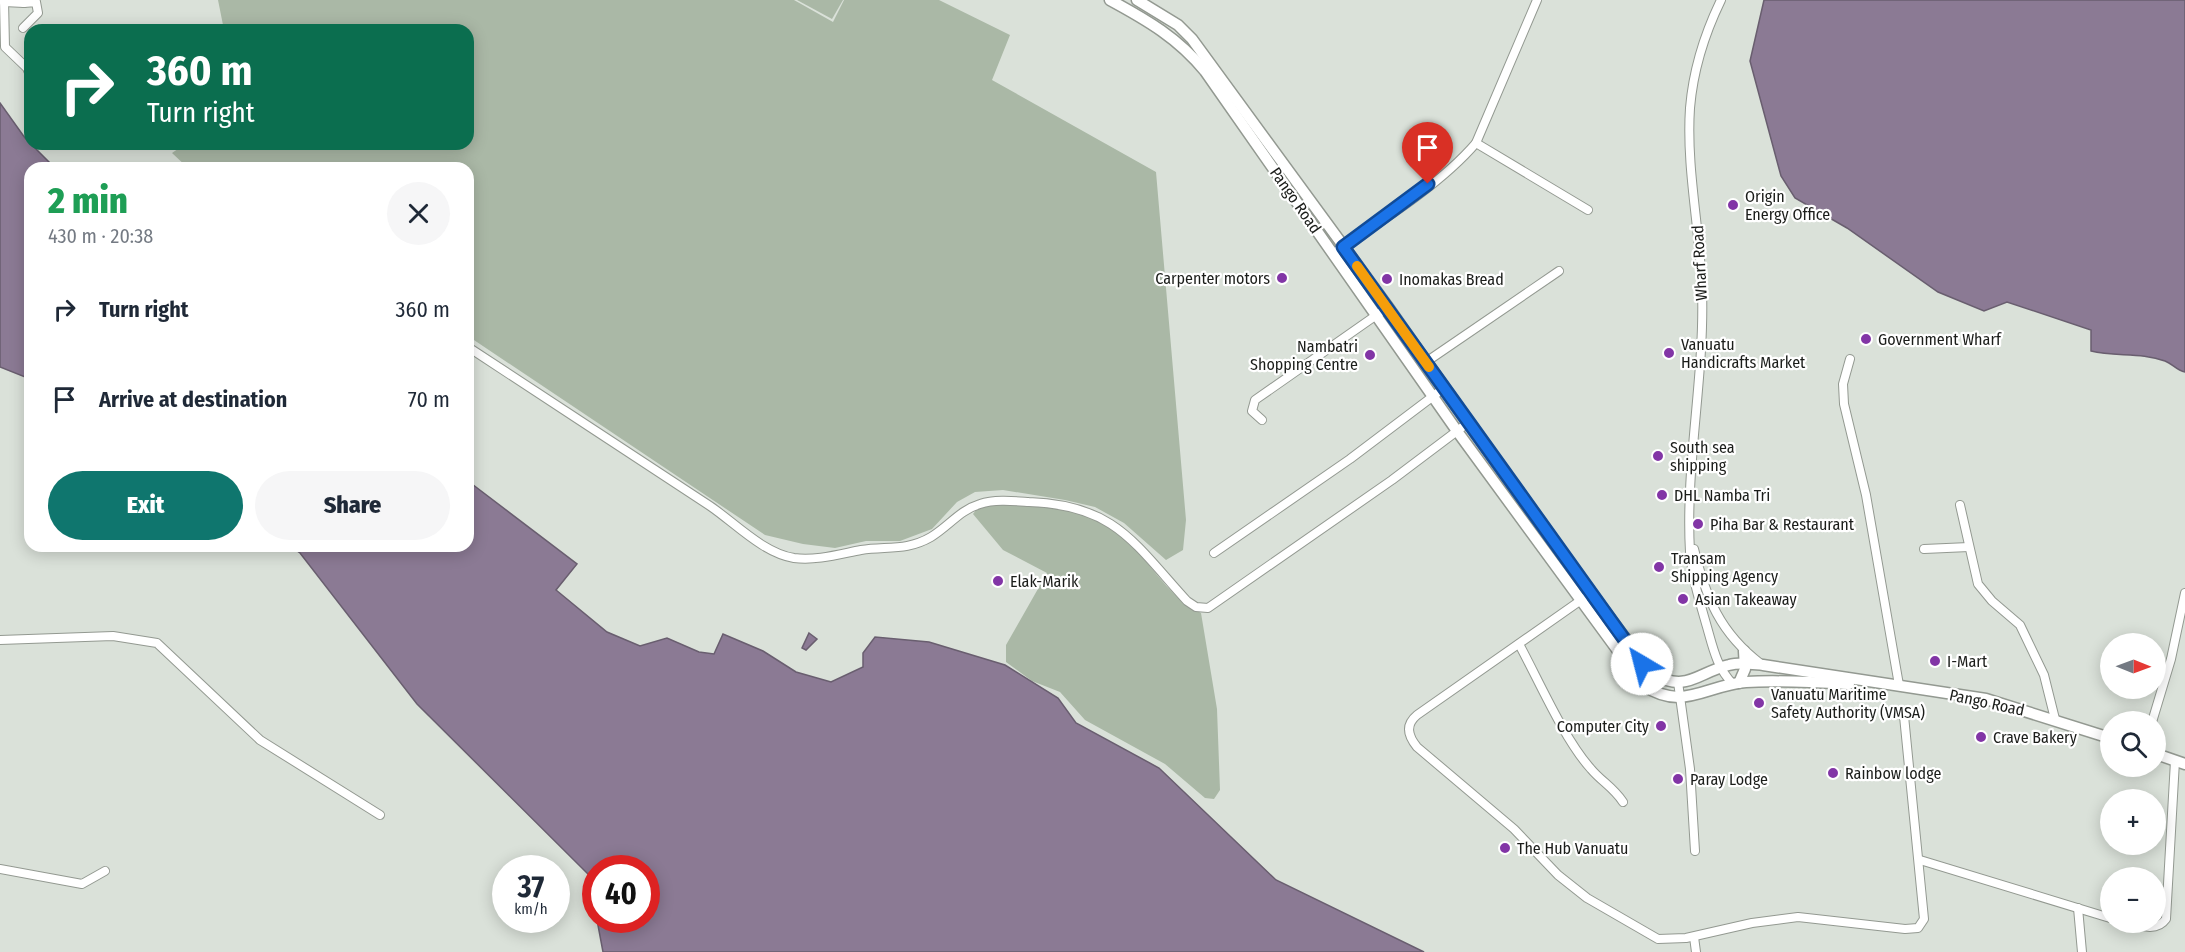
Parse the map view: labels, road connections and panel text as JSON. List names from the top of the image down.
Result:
{
  "streets": {
    "street": ["Pango Road", "Wharf Road"]
  },
  "crossings": [
    ["Pango Road", "Wharf Road"]
  ],
  "places": [
    "Origin Energy Office",
    "Carpenter motors",
    "Inomakas Bread",
    "Government Wharf",
    "Vanuatu Handicrafts Market",
    "Nambatri Shopping Centre",
    "South sea shipping",
    "DHL Namba Tri",
    "Piha Bar & Restaurant",
    "Transam Shipping Agency",
    "Elak-Marik",
    "Asian Takeaway",
    "I-Mart",
    "Vanuatu Maritime Safety Authority (VMSA)",
    "Computer City",
    "Crave Bakery",
    "Rainbow lodge",
    "Paray Lodge",
    "The Hub Vanuatu"
  ],
  "north": "right",
  "page": {
    "turn": ["360 m", "Turn right"],
    "heading": ["2 min", "430 m · 20:38"],
    "list": [
      {
        "name": "Turn right",
        "value": "360 m"
      },
      {
        "name": "Arrive at destination",
        "value": "70 m"
      }
    ],
    "buttons": ["Exit", "Share"],
    "map_buttons": ["+", "−"],
    "speed": "37 km/h",
    "limit": "40"
  }
}
